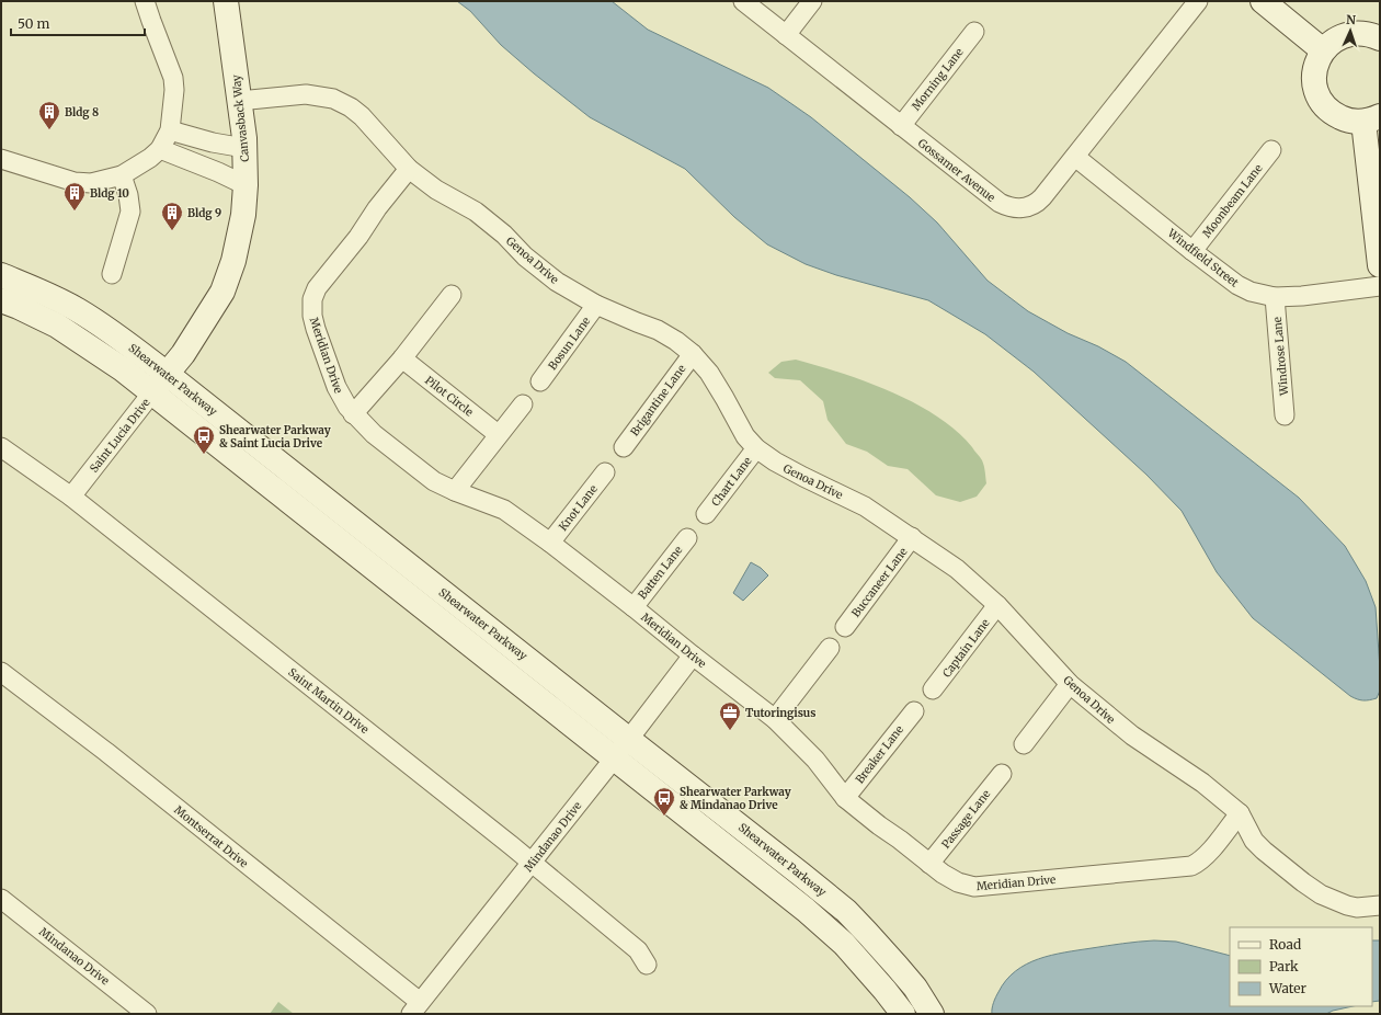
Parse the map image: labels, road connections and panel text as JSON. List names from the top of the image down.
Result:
{
  "streets": {
    "main road": ["Canvasback Way", "Shearwater Parkway", "Saint Lucia Drive"],
    "street": [
      "Morning Lane",
      "Gossamer Avenue",
      "Moonbeam Lane",
      "Windfield Street",
      "Genoa Drive",
      "Bosun Lane",
      "Meridian Drive",
      "Windrose Lane",
      "Pilot Circle",
      "Brigantine Lane",
      "Chart Lane",
      "Knot Lane",
      "Batten Lane",
      "Buccaneer Lane",
      "Captain Lane",
      "Saint Martin Drive",
      "Breaker Lane",
      "Passage Lane",
      "Montserrat Drive",
      "Mindanao Drive"
    ]
  },
  "crossings": [
    ["Morning Lane", "Gossamer Avenue"],
    ["Canvasback Way", "Genoa Drive"],
    ["Canvasback Way", "Shearwater Parkway"],
    ["Canvasback Way", "Saint Lucia Drive"],
    ["Gossamer Avenue", "Windfield Street"],
    ["Moonbeam Lane", "Windfield Street"],
    ["Windfield Street", "Windrose Lane"],
    ["Genoa Drive", "Bosun Lane"],
    ["Genoa Drive", "Meridian Drive"],
    ["Genoa Drive", "Brigantine Lane"],
    ["Genoa Drive", "Chart Lane"],
    ["Genoa Drive", "Buccaneer Lane"],
    ["Genoa Drive", "Captain Lane"],
    ["Meridian Drive", "Knot Lane"],
    ["Meridian Drive", "Batten Lane"],
    ["Meridian Drive", "Breaker Lane"],
    ["Meridian Drive", "Passage Lane"],
    ["Meridian Drive", "Mindanao Drive"],
    ["Shearwater Parkway", "Saint Lucia Drive"],
    ["Shearwater Parkway", "Mindanao Drive"],
    ["Saint Lucia Drive", "Saint Martin Drive"],
    ["Saint Martin Drive", "Mindanao Drive"],
    ["Montserrat Drive", "Mindanao Drive"]
  ],
  "places": {
    "building": ["Bldg 8", "Bldg 10", "Bldg 9"],
    "bus stop": ["Shearwater Parkway & Saint Lucia Drive", "Shearwater Parkway & Mindanao Drive"],
    "office": ["Tutoringisus"]
  },
  "legend": ["Road", "Park", "Water"],
  "scale_bar": "50 m",
  "north": "top"
}
